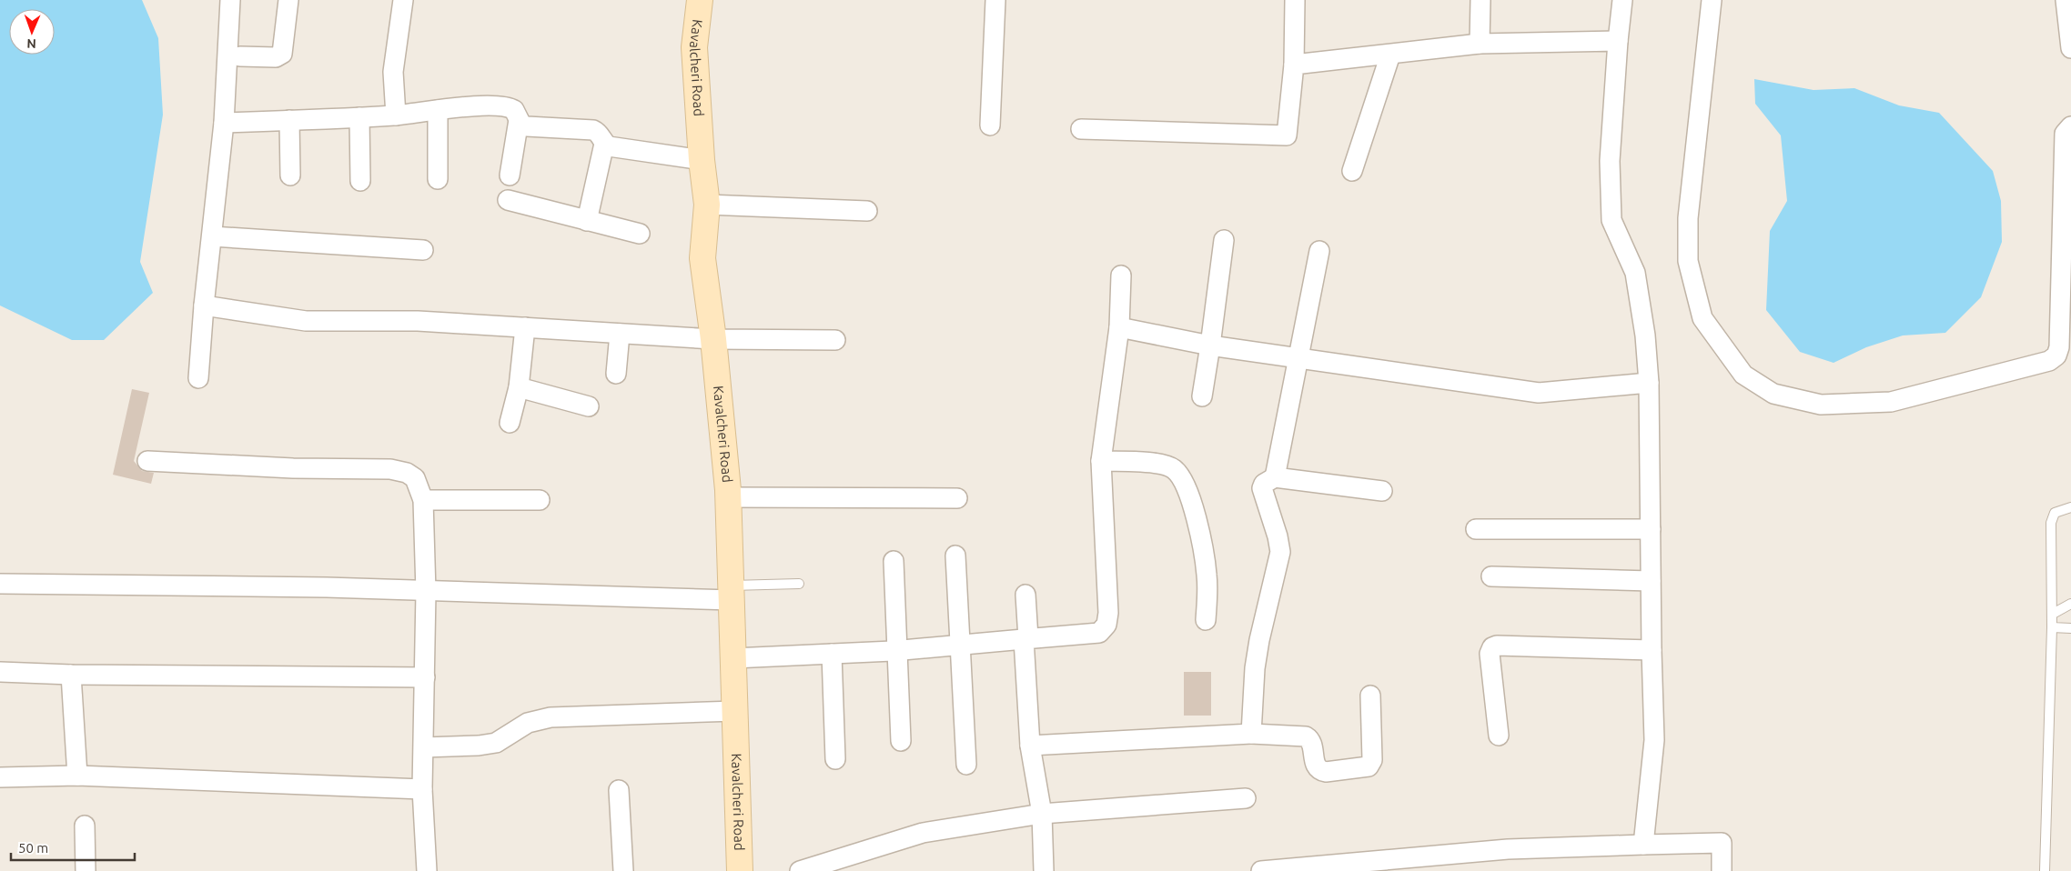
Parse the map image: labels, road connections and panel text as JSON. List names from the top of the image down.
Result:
{
  "streets": {
    "street": ["Kavalcheri Road"]
  },
  "scale_bar": "50 m",
  "north": "bottom"
}
